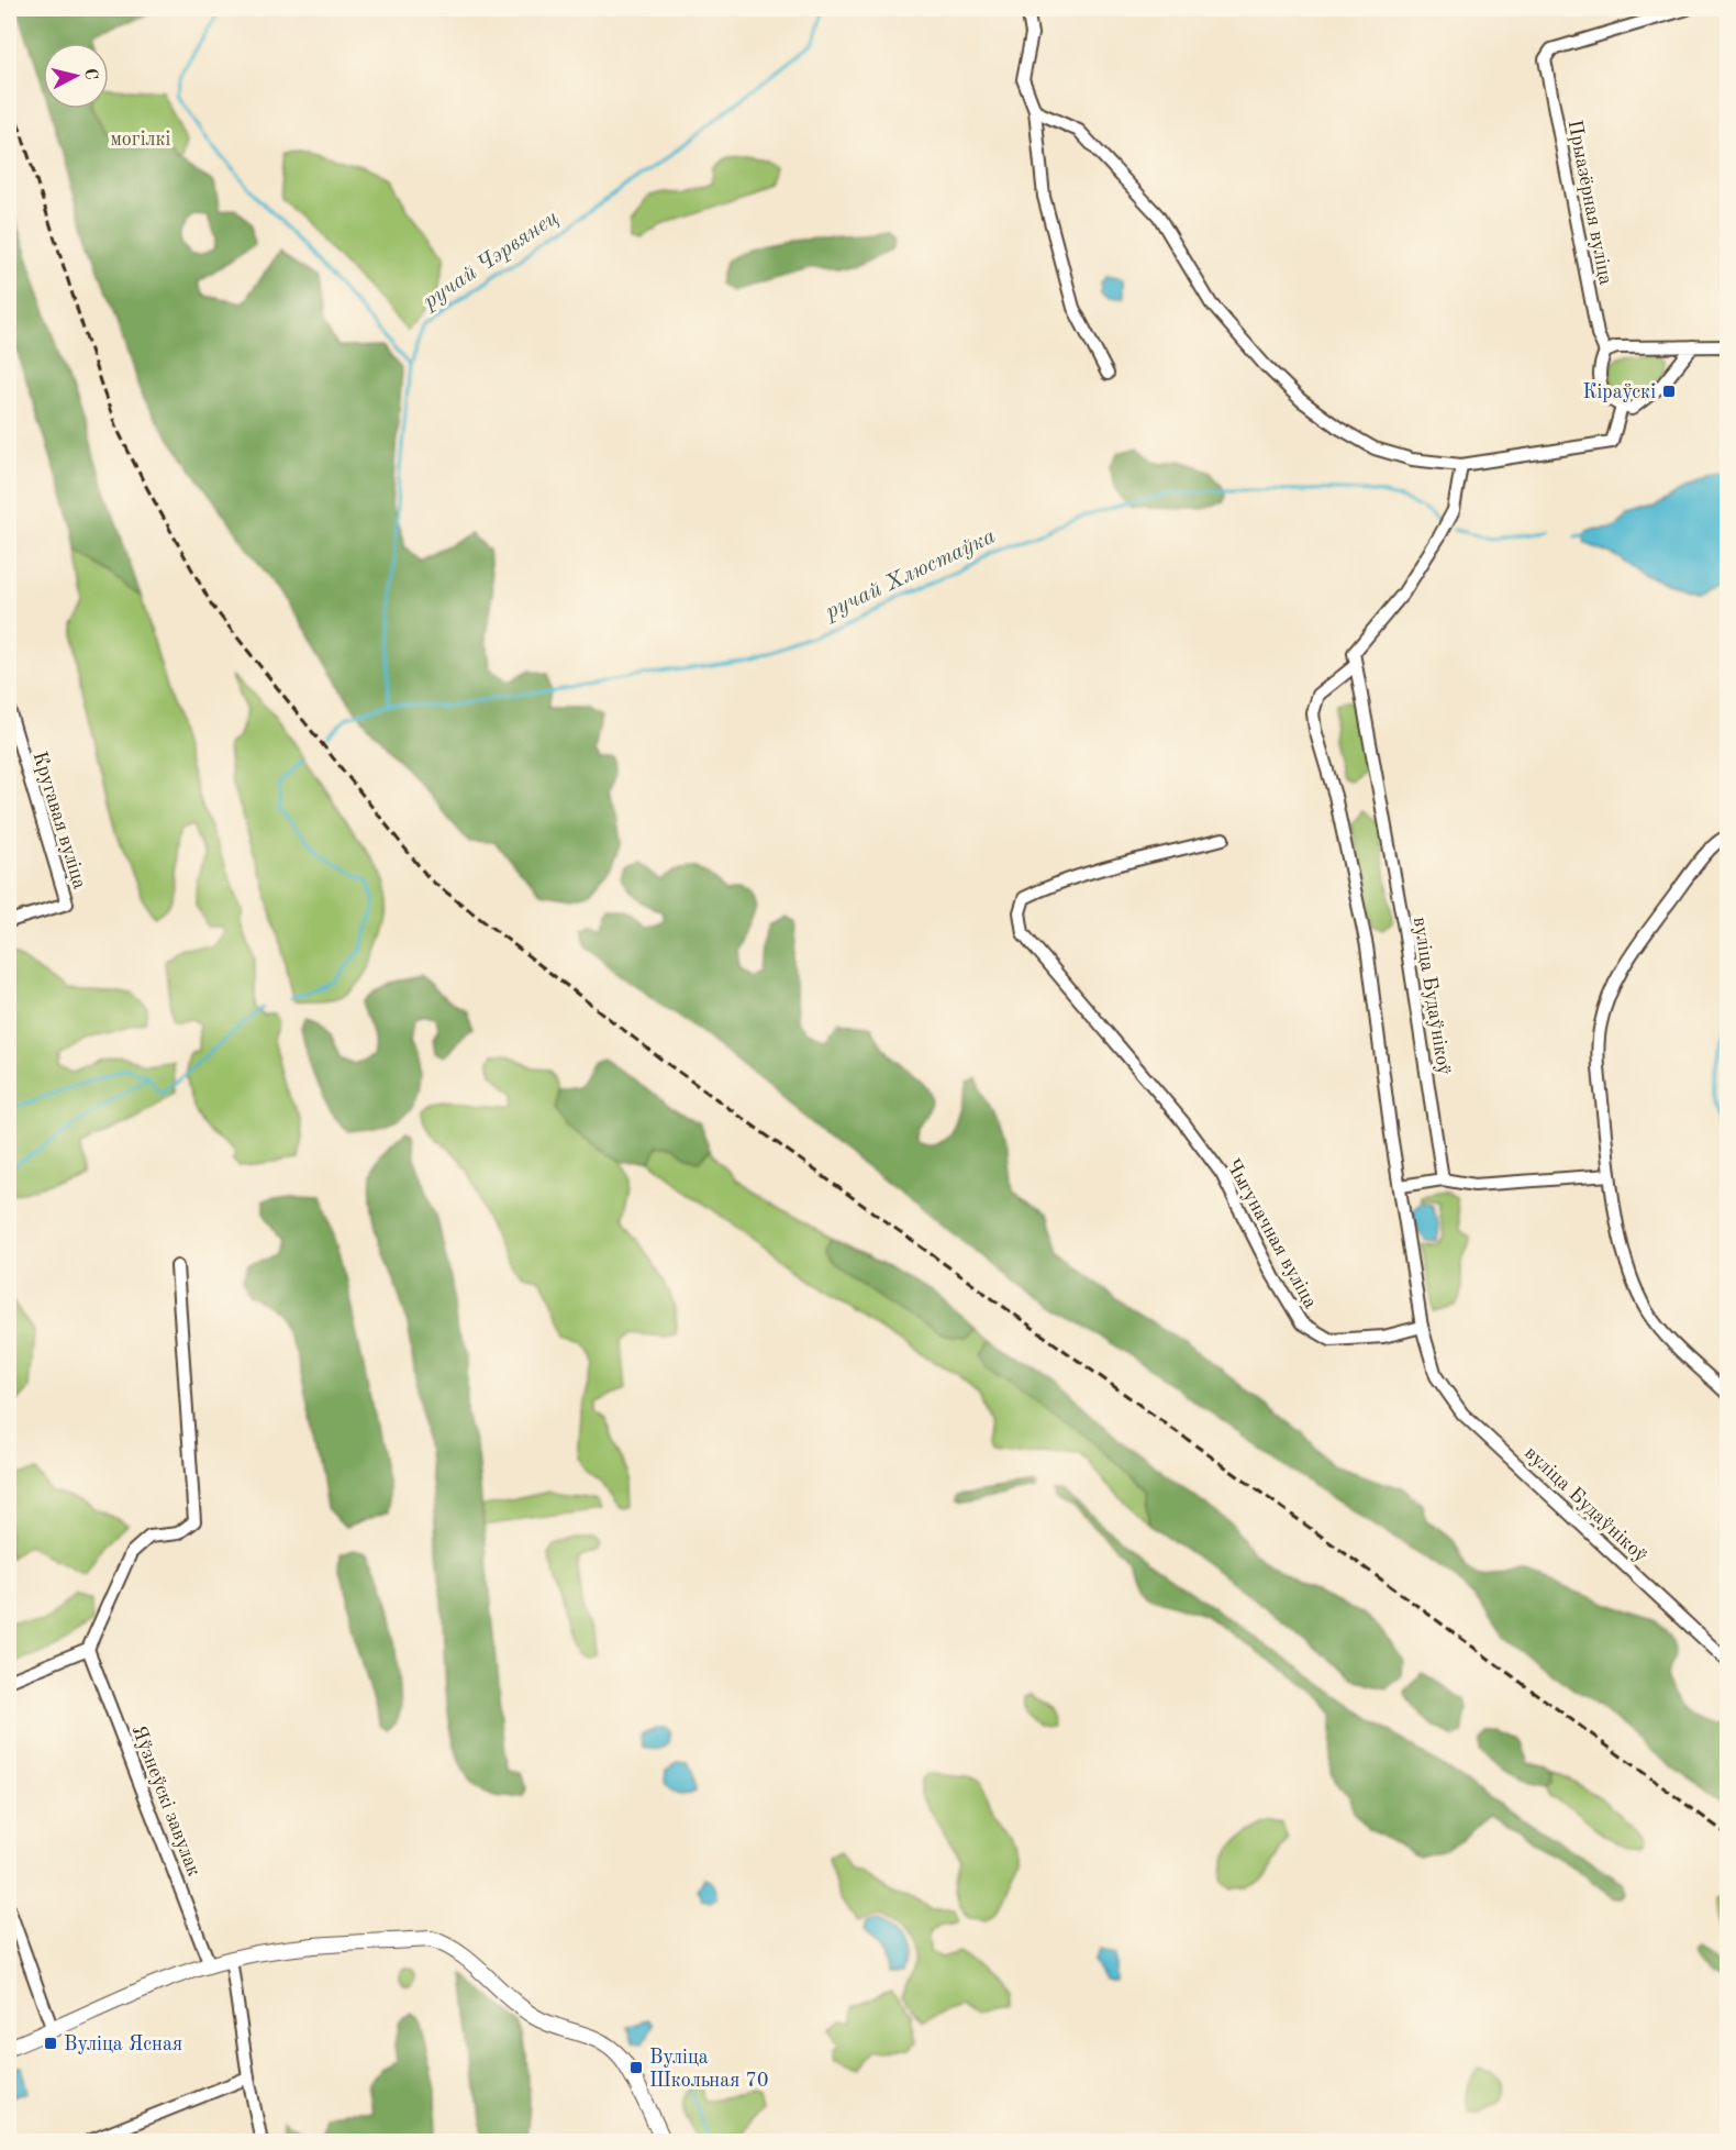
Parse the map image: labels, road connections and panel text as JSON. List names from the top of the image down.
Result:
{
  "streets": {
    "street": [
      "Прыазёрная вуліца",
      "Кругавая вуліца",
      "вуліца Будаўнікоў",
      "Чыгуначная вуліца",
      "Яўзнеўскі завулак"
    ]
  },
  "crossings": [
    ["вуліца Будаўнікоў", "Чыгуначная вуліца"]
  ],
  "water": ["ручай Чэрвянец", "ручай Хлюстаўка"],
  "parks": ["могілкі"],
  "places": {
    "transit": ["Кіраўскі", "Вуліца Ясная", "Вуліца Школьная 70"]
  },
  "north": "right"
}
